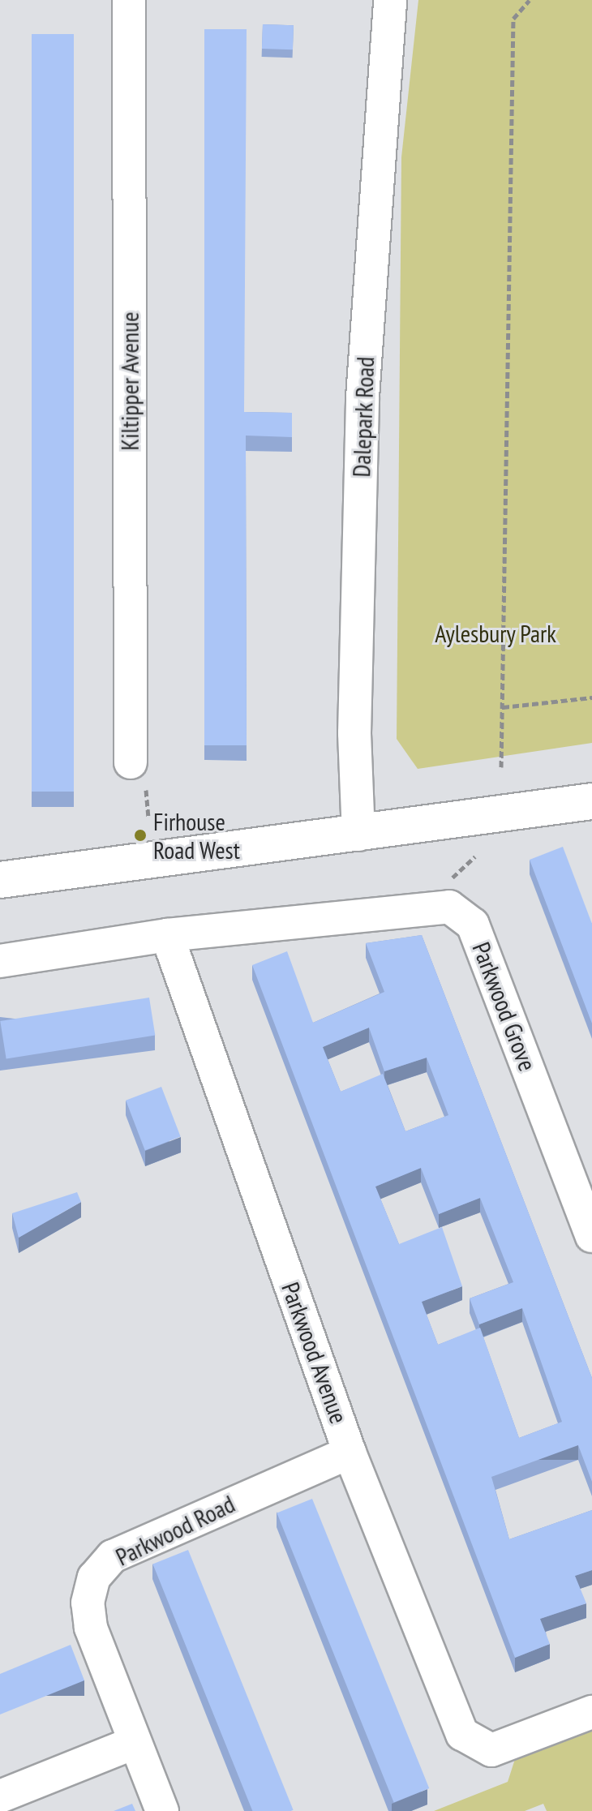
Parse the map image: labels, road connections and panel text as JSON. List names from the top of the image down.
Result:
{
  "streets": {
    "street": [
      "Kiltipper Avenue",
      "Dalepark Road",
      "Parkwood Grove",
      "Parkwood Avenue",
      "Parkwood Road"
    ]
  },
  "crossings": [
    ["Parkwood Grove", "Parkwood Avenue"],
    ["Parkwood Avenue", "Parkwood Road"]
  ],
  "parks": ["Aylesbury Park"],
  "places": ["Firhouse Road West"]
}
